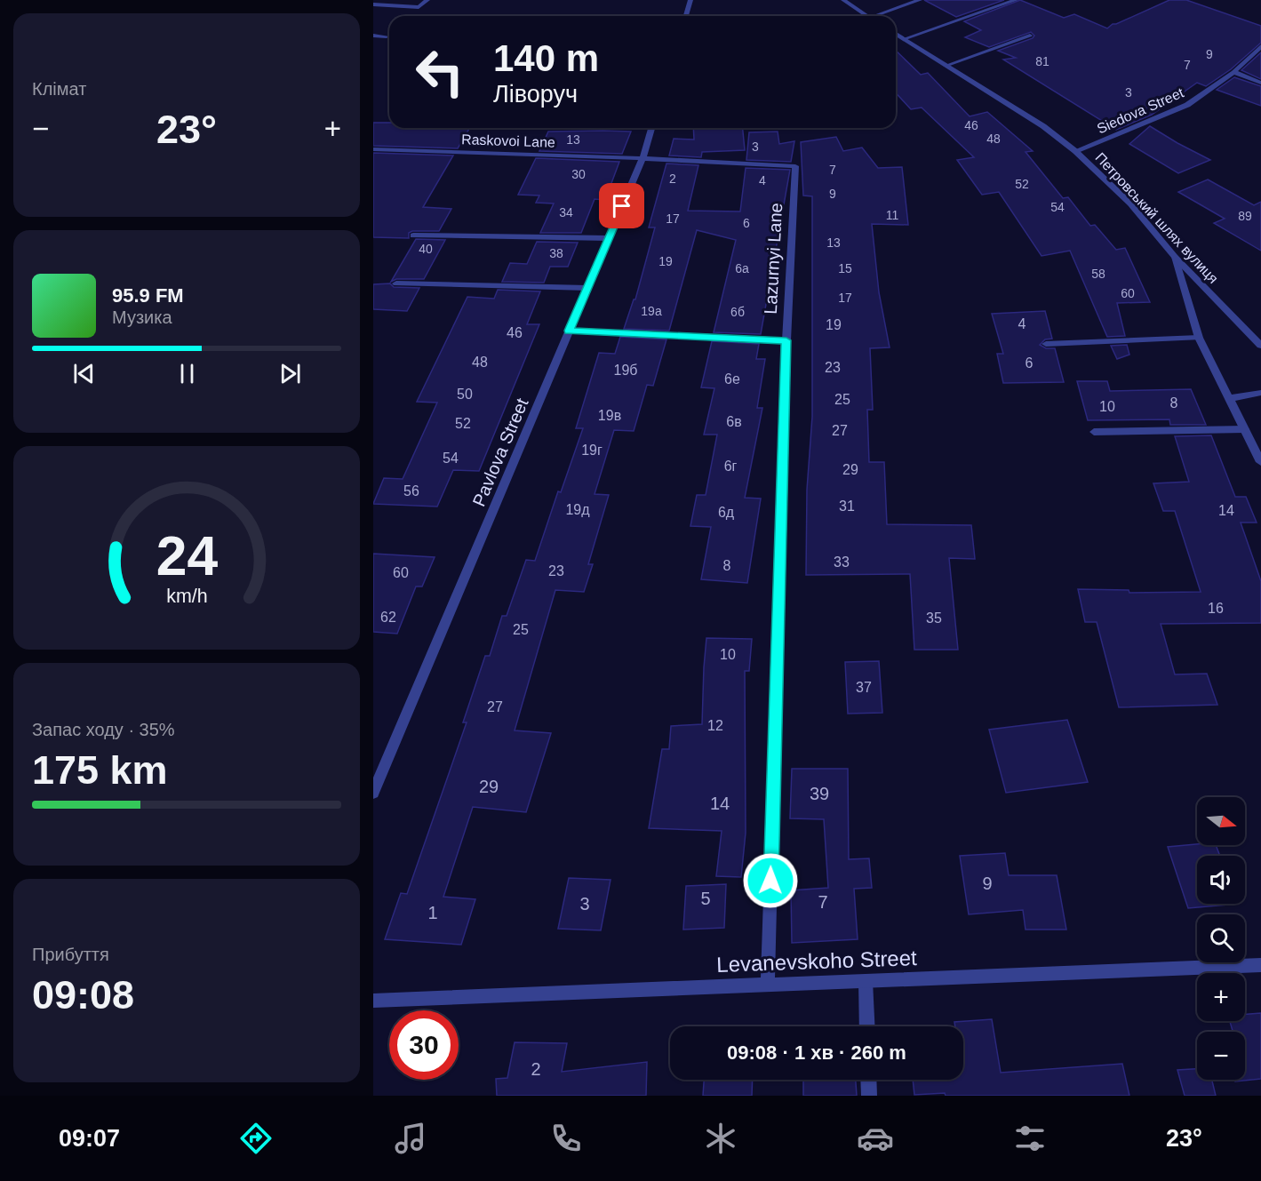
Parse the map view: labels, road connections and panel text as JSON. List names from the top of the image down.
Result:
{
  "streets": {
    "street": [
      "Siedova Street",
      "Raskovoi Lane",
      "Петровський шлях вулиця",
      "Lazurnyi Lane",
      "Pavlova Street",
      "Levanevskoho Street"
    ]
  },
  "crossings": [
    ["Siedova Street", "Петровський шлях вулиця"],
    ["Raskovoi Lane", "Lazurnyi Lane"],
    ["Raskovoi Lane", "Pavlova Street"],
    ["Lazurnyi Lane", "Pavlova Street"],
    ["Lazurnyi Lane", "Levanevskoho Street"]
  ],
  "house_numbers": [
    "9",
    "81",
    "7",
    "3",
    "46",
    "48",
    "13",
    "3",
    "7",
    "30",
    "2",
    "4",
    "52",
    "9",
    "54",
    "34",
    "11",
    "89",
    "17",
    "6",
    "13",
    "40",
    "38",
    "19",
    "6а",
    "15",
    "58",
    "60",
    "17",
    "19а",
    "6б",
    "4",
    "19",
    "46",
    "48",
    "6",
    "23",
    "19б",
    "6е",
    "50",
    "25",
    "8",
    "10",
    "19в",
    "6в",
    "52",
    "27",
    "19г",
    "54",
    "6г",
    "29",
    "56",
    "31",
    "19д",
    "14",
    "6д",
    "33",
    "8",
    "23",
    "60",
    "16",
    "62",
    "35",
    "25",
    "10",
    "37",
    "27",
    "12",
    "29",
    "39",
    "14",
    "9",
    "5",
    "7",
    "3",
    "1",
    "2"
  ],
  "north": "right",
  "page": {
    "tile": [
      "Клімат",
      ["Запас ходу · 35%", "175 km"],
      ["Прибуття", "09:08"]
    ],
    "turn": ["140 m", "Ліворуч"],
    "heat": ["−", "23°", "+"],
    "song": ["95.9 FM", "Музика"],
    "map_buttons": ["+", "−"],
    "limit": "30",
    "trip": "09:08 · 1 хв · 260 m",
    "tabs": ["09:07", "23°"],
    "gauge": ["24", "km/h"]
  }
}
